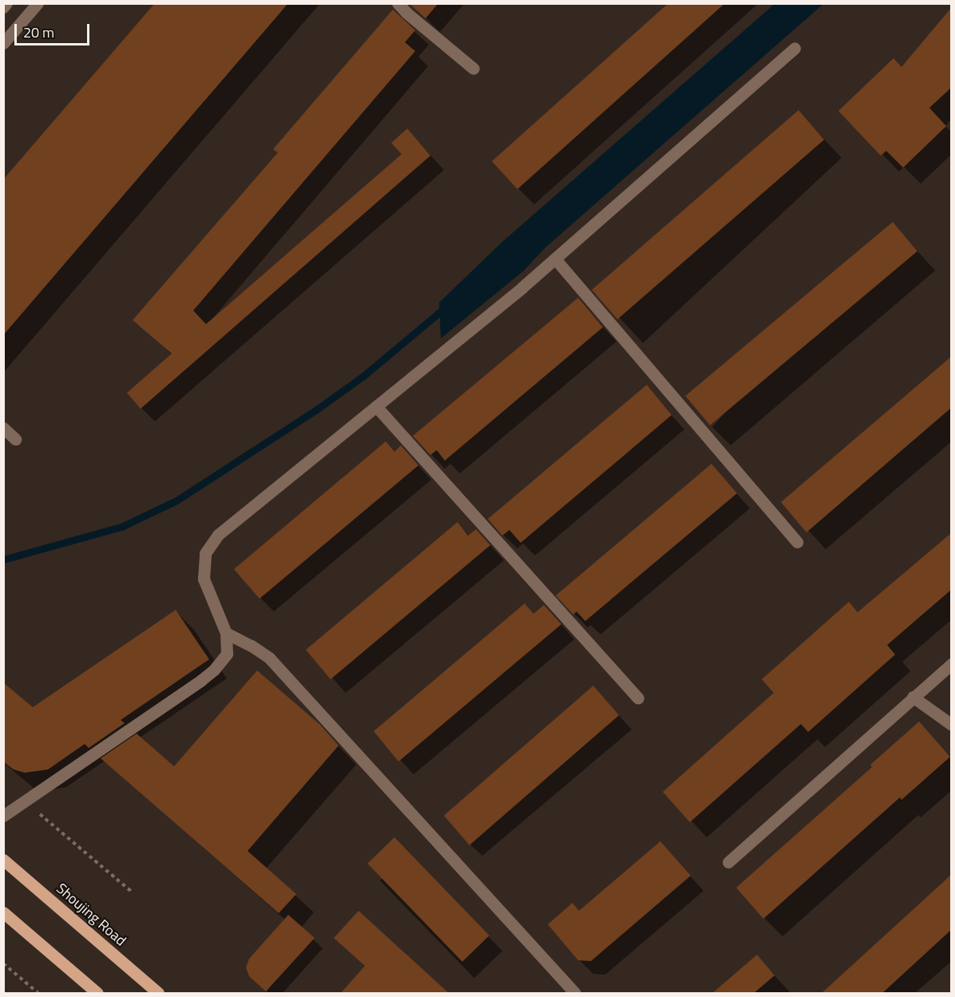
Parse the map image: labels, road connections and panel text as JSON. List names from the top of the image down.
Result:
{
  "streets": {
    "main road": ["Shoujing Road"]
  },
  "scale_bar": "20 m"
}
